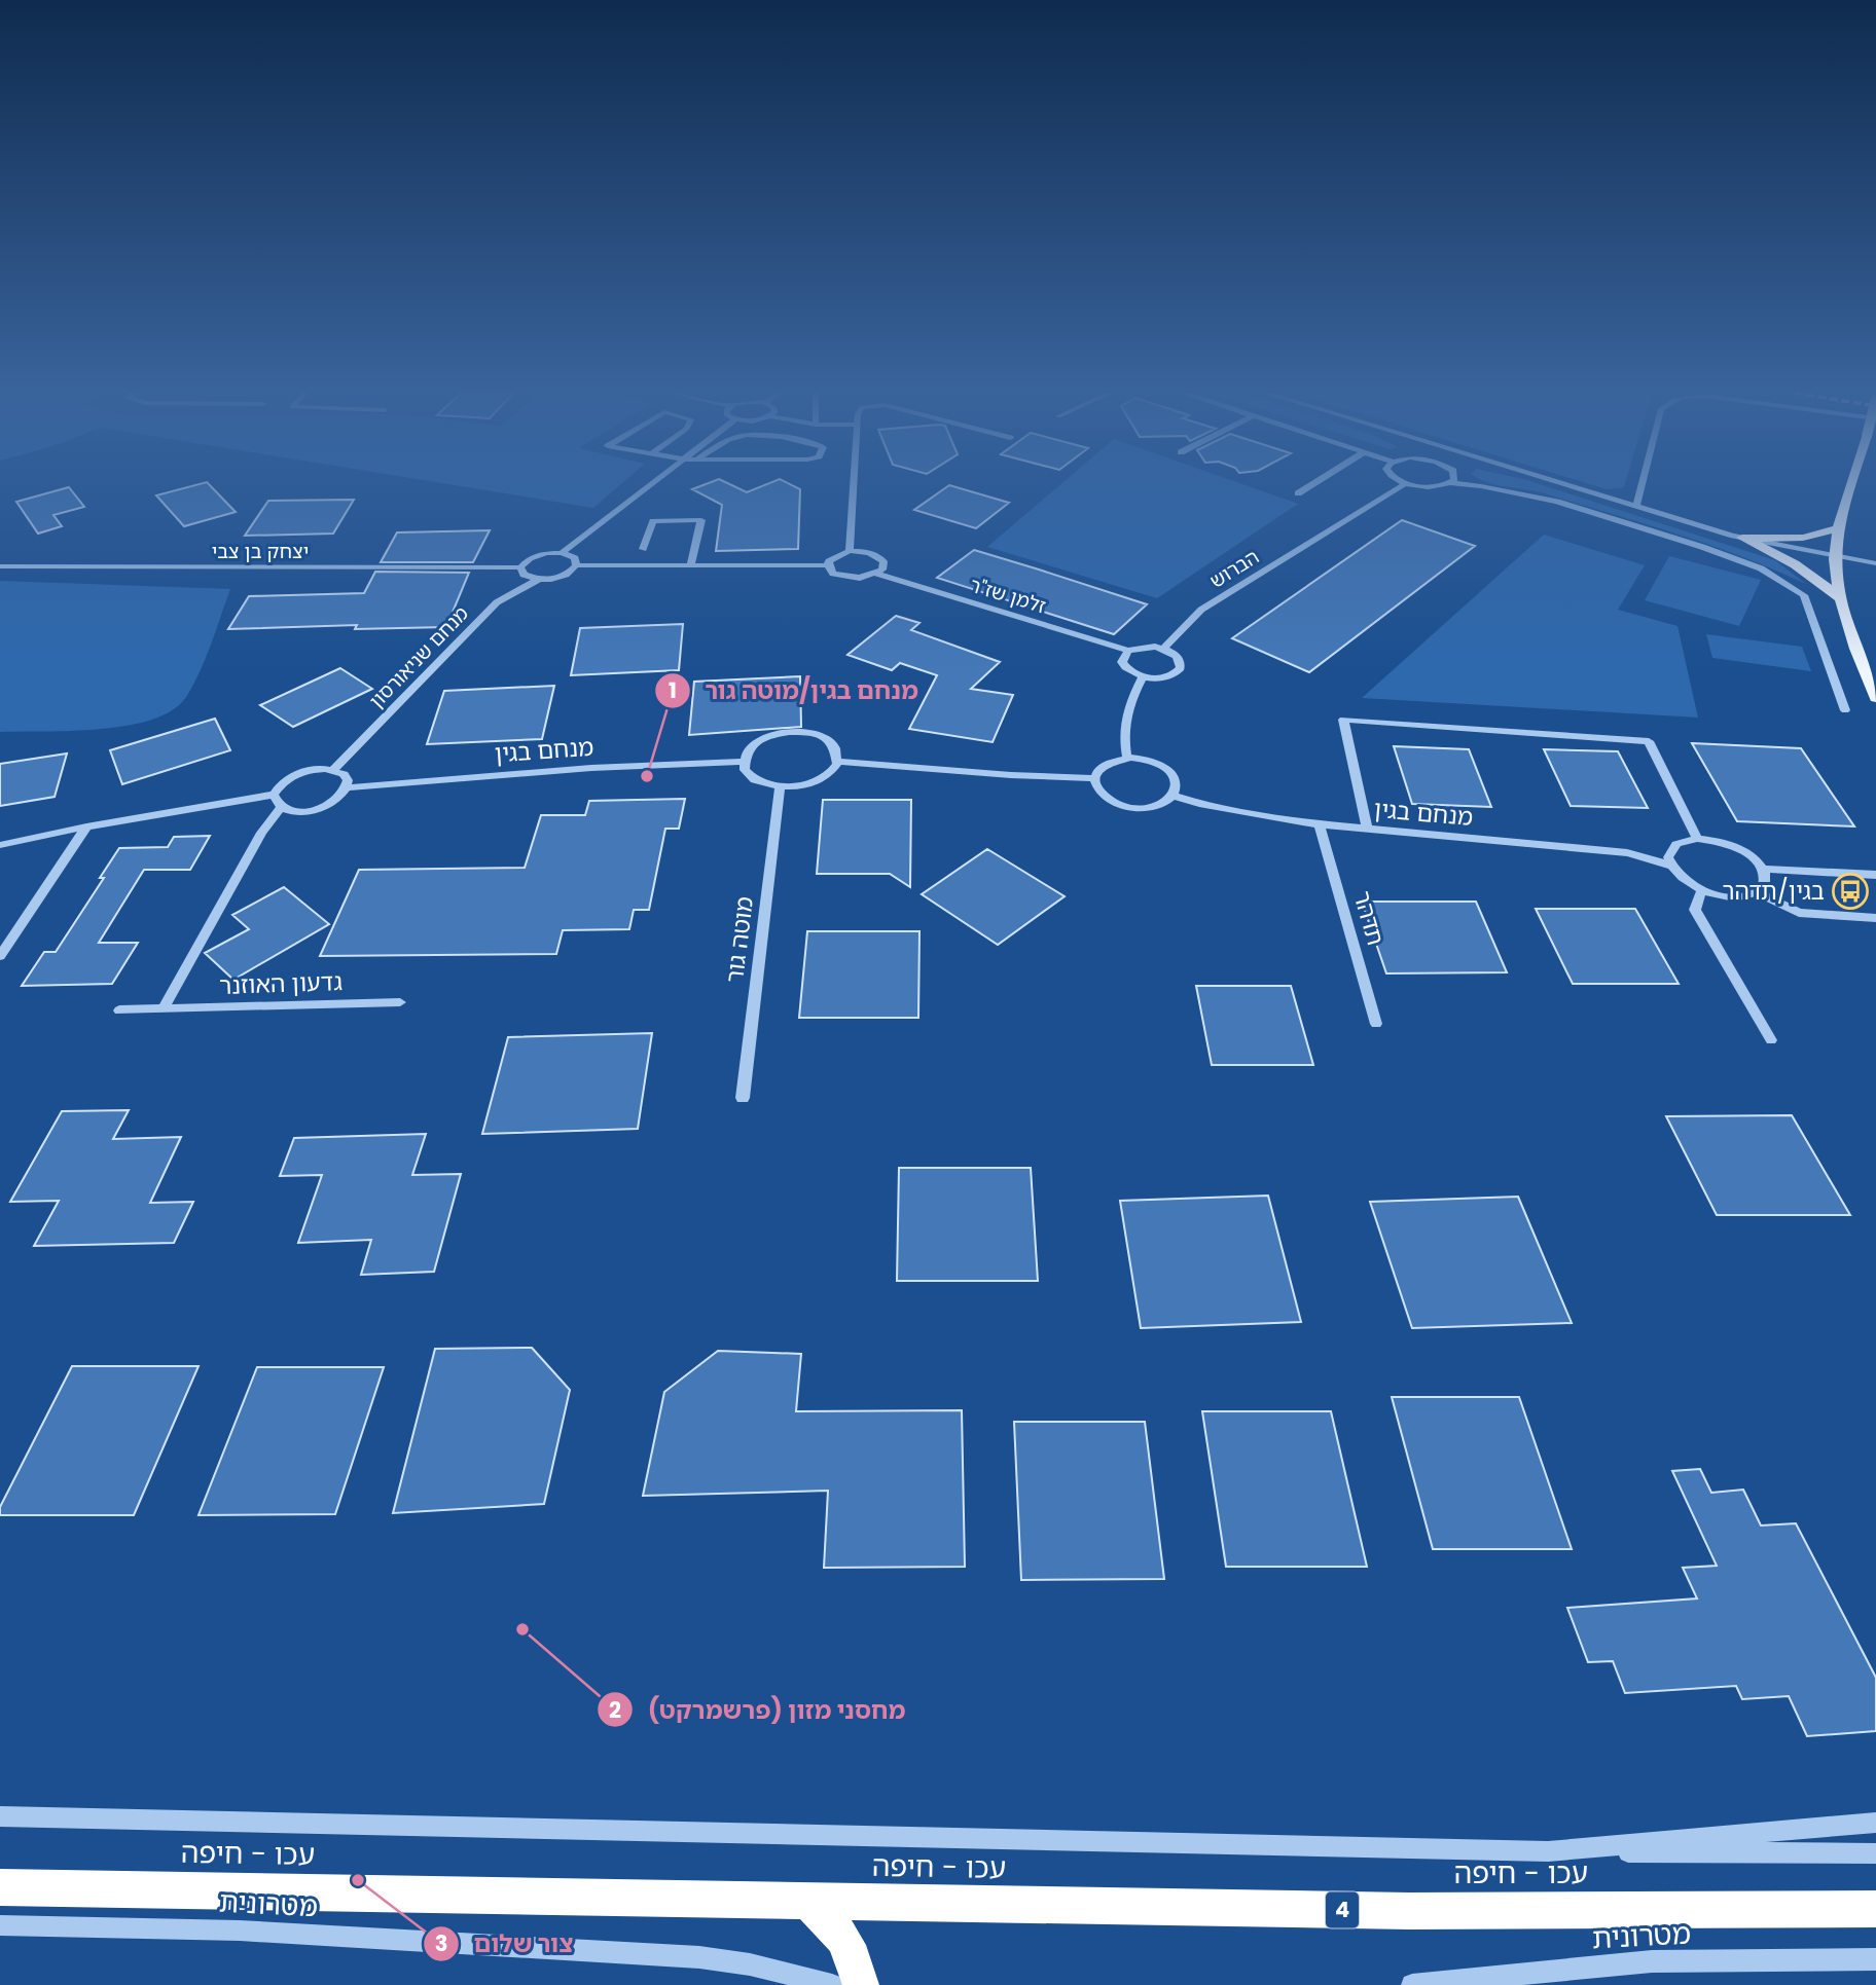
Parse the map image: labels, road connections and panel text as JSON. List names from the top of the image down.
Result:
{
  "streets": {
    "highway": ["עכו - חיפה", "4"],
    "street": [
      "יצחק בן צבי",
      "הברוש",
      "זלמן שז\"ר",
      "מנחם שניאורסון",
      "מנחם בגין",
      "תדהר",
      "מוטה גור",
      "גדעון האוזנר",
      "מטרונית"
    ]
  },
  "crossings": [
    ["מנחם בגין", "תדהר"],
    ["מנחם בגין", "מוטה גור"]
  ],
  "places": {
    "other": ["מנחם בגין/מוטה גור", "מחסני מזון (פרשמרקט)", "צור שלום"],
    "bus stop": ["בגין/תדהר"]
  }
}
